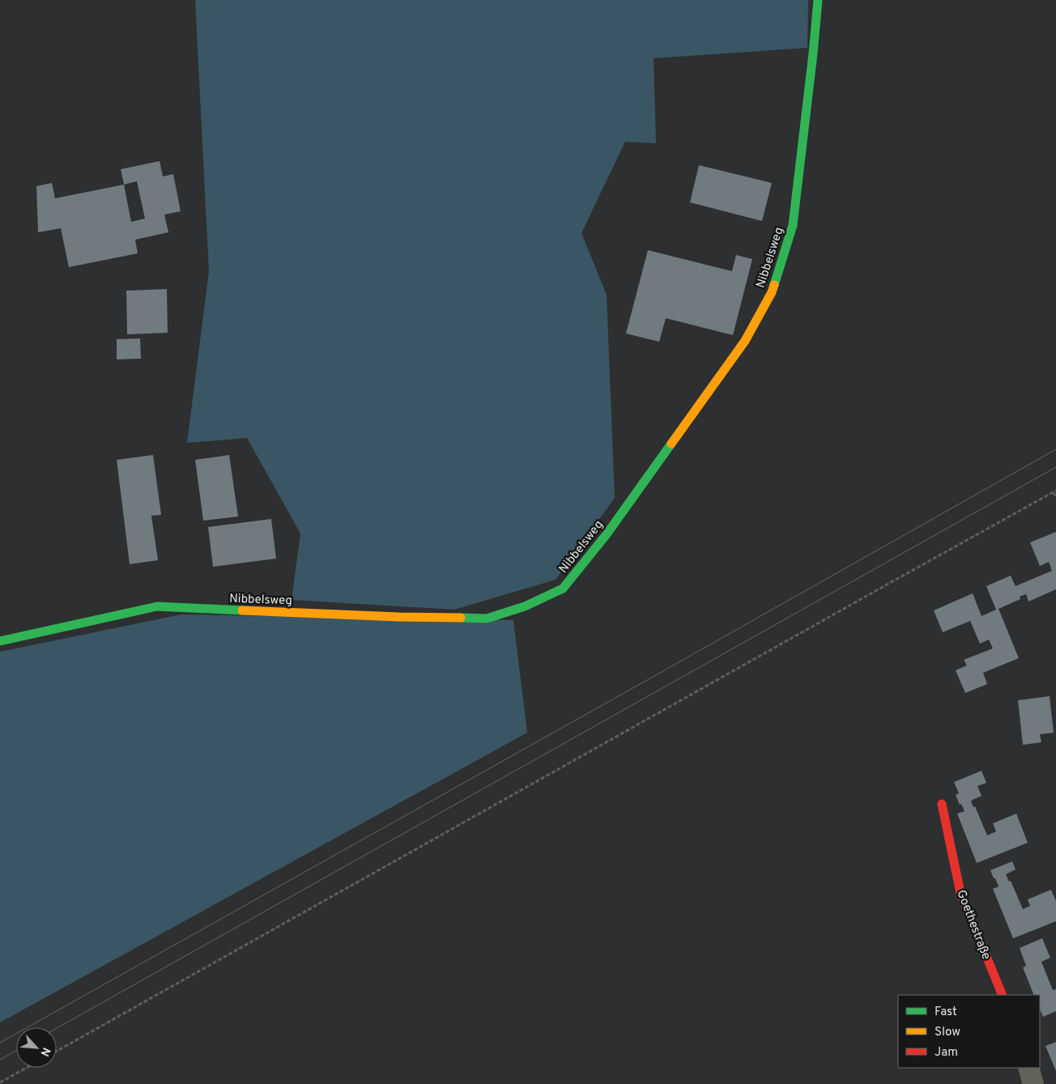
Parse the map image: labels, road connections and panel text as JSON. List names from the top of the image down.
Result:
{
  "streets": {
    "street": ["Nibbelsweg", "Goethestraße"]
  },
  "legend": ["Fast", "Slow", "Jam"],
  "north": "bottom right"
}
